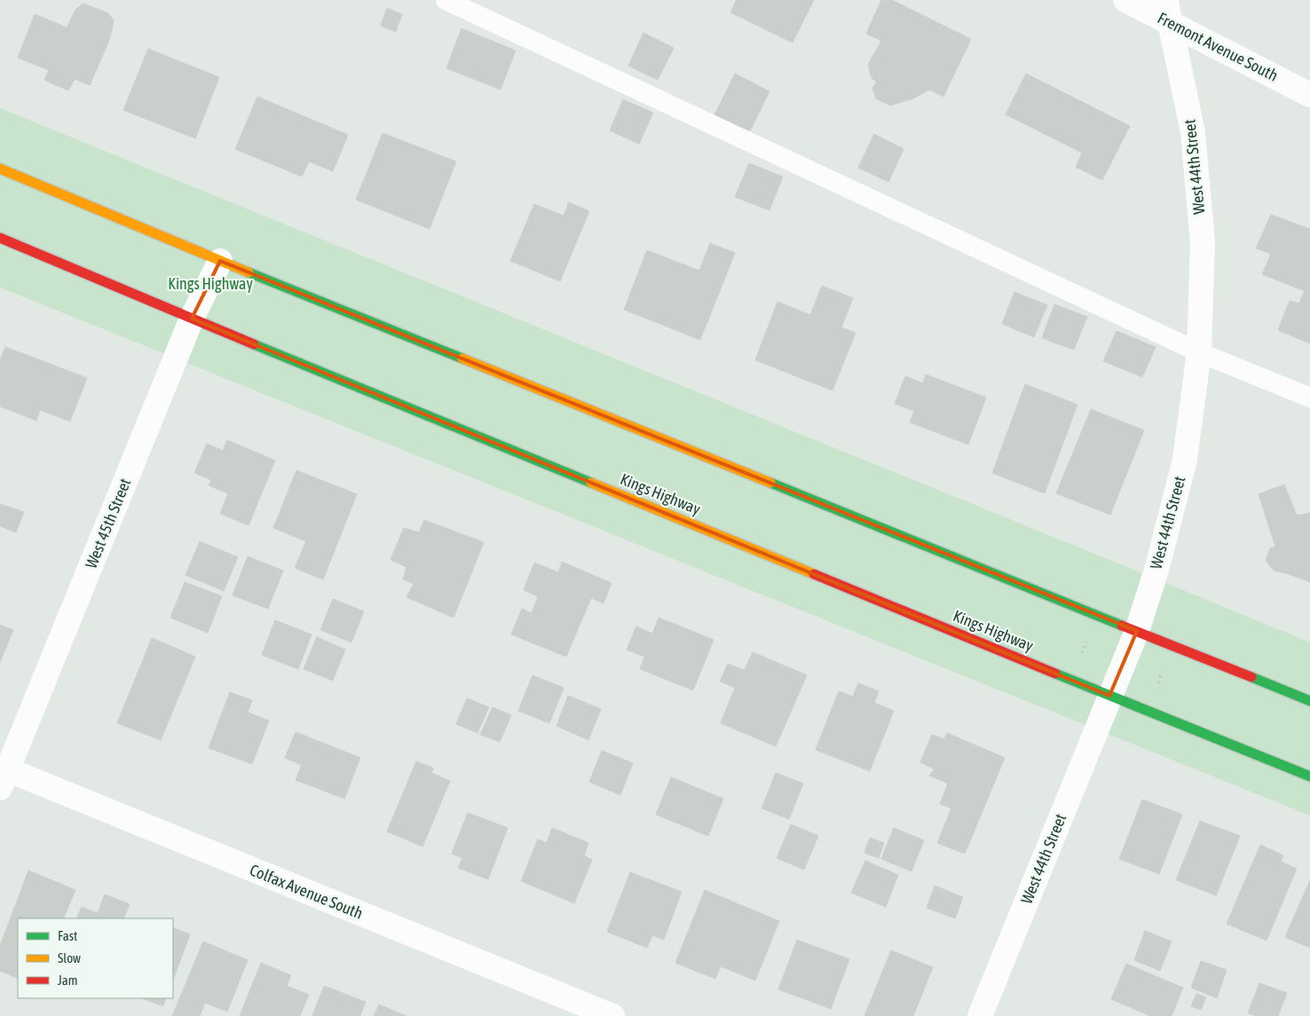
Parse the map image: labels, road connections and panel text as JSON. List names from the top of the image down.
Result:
{
  "streets": {
    "street": [
      "Fremont Avenue South",
      "West 44th Street",
      "Kings Highway",
      "West 45th Street",
      "Colfax Avenue South"
    ]
  },
  "crossings": [
    ["Fremont Avenue South", "West 44th Street"],
    ["West 44th Street", "Kings Highway"],
    ["Kings Highway", "West 45th Street"],
    ["West 45th Street", "Colfax Avenue South"]
  ],
  "parks": ["Kings Highway"],
  "legend": ["Fast", "Slow", "Jam"]
}
